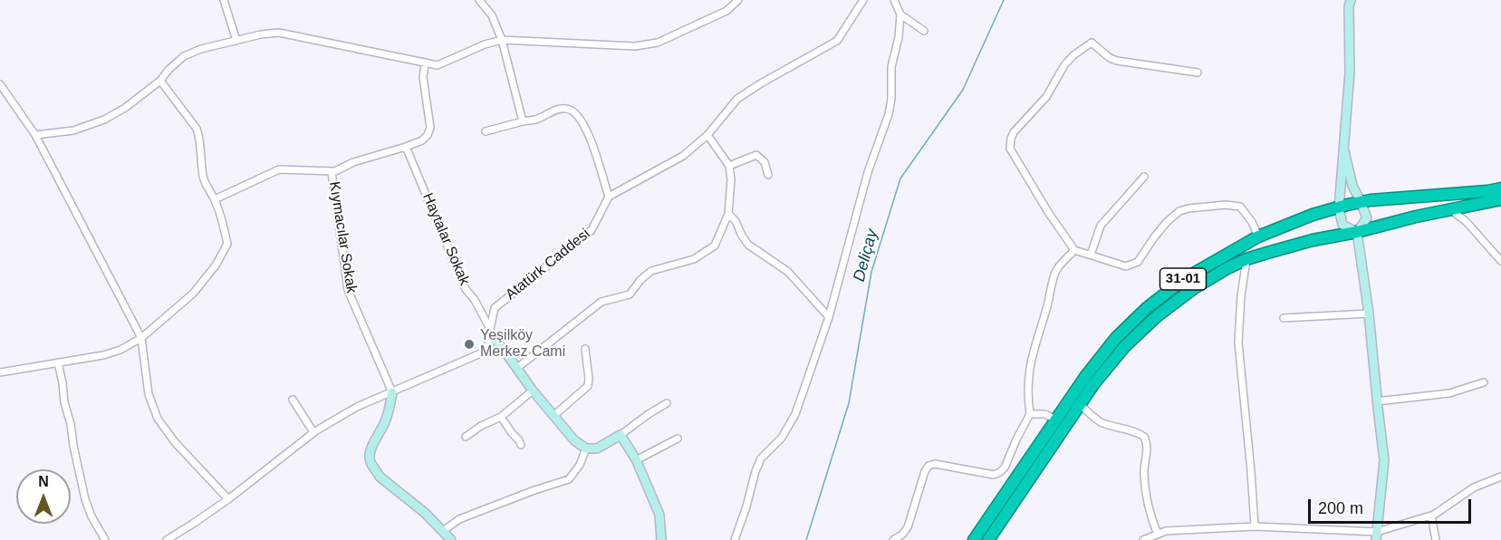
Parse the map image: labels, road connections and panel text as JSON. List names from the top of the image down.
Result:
{
  "streets": {
    "highway": ["31-01"],
    "street": ["Kıymacılar Sokak", "Haytalar Sokak", "Atatürk Caddesi"]
  },
  "crossings": [
    ["Kıymacılar Sokak", "Atatürk Caddesi"],
    ["Haytalar Sokak", "Atatürk Caddesi"]
  ],
  "water": ["Deliçay"],
  "places": ["Yeşilköy Merkez Cami"],
  "scale_bar": "200 m",
  "north": "top"
}
